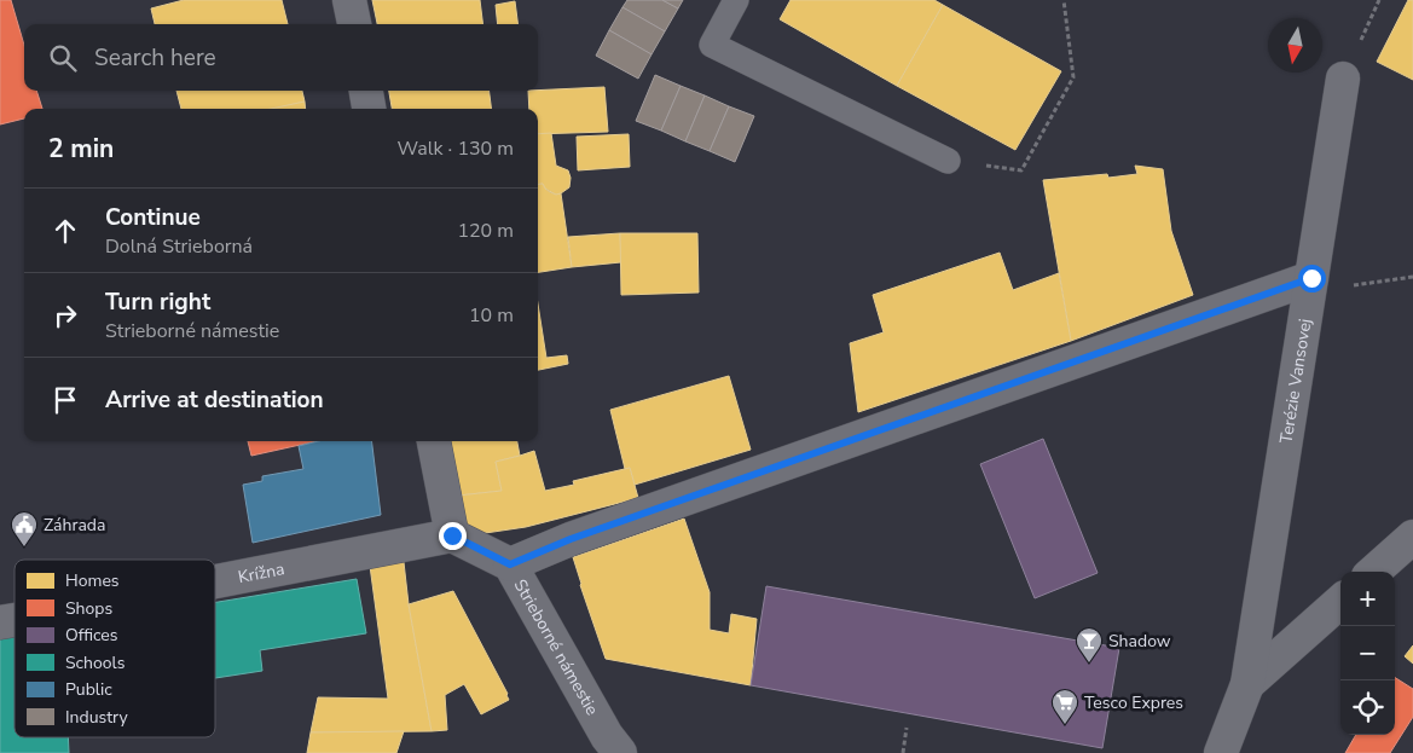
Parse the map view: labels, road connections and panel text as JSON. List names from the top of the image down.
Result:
{
  "streets": {
    "street": ["Terézie Vansovej", "Krížna", "Strieborné námestie"]
  },
  "crossings": [
    ["Krížna", "Strieborné námestie"]
  ],
  "places": {
    "public building": ["Záhrada"],
    "bar": ["Shadow"],
    "supermarket": ["Tesco Expres"]
  },
  "legend": [
    "Homes",
    "Shops",
    "Offices",
    "Schools",
    "Public",
    "Industry"
  ],
  "north": "bottom",
  "page": {
    "search": "Search here",
    "heading": ["2 min", "Walk · 130 m"],
    "list": [
      ["Continue", "Dolná Strieborná", "120 m"],
      ["Turn right", "Strieborné námestie", "10 m"],
      "Arrive at destination"
    ],
    "map_buttons": ["+", "−"]
  }
}
